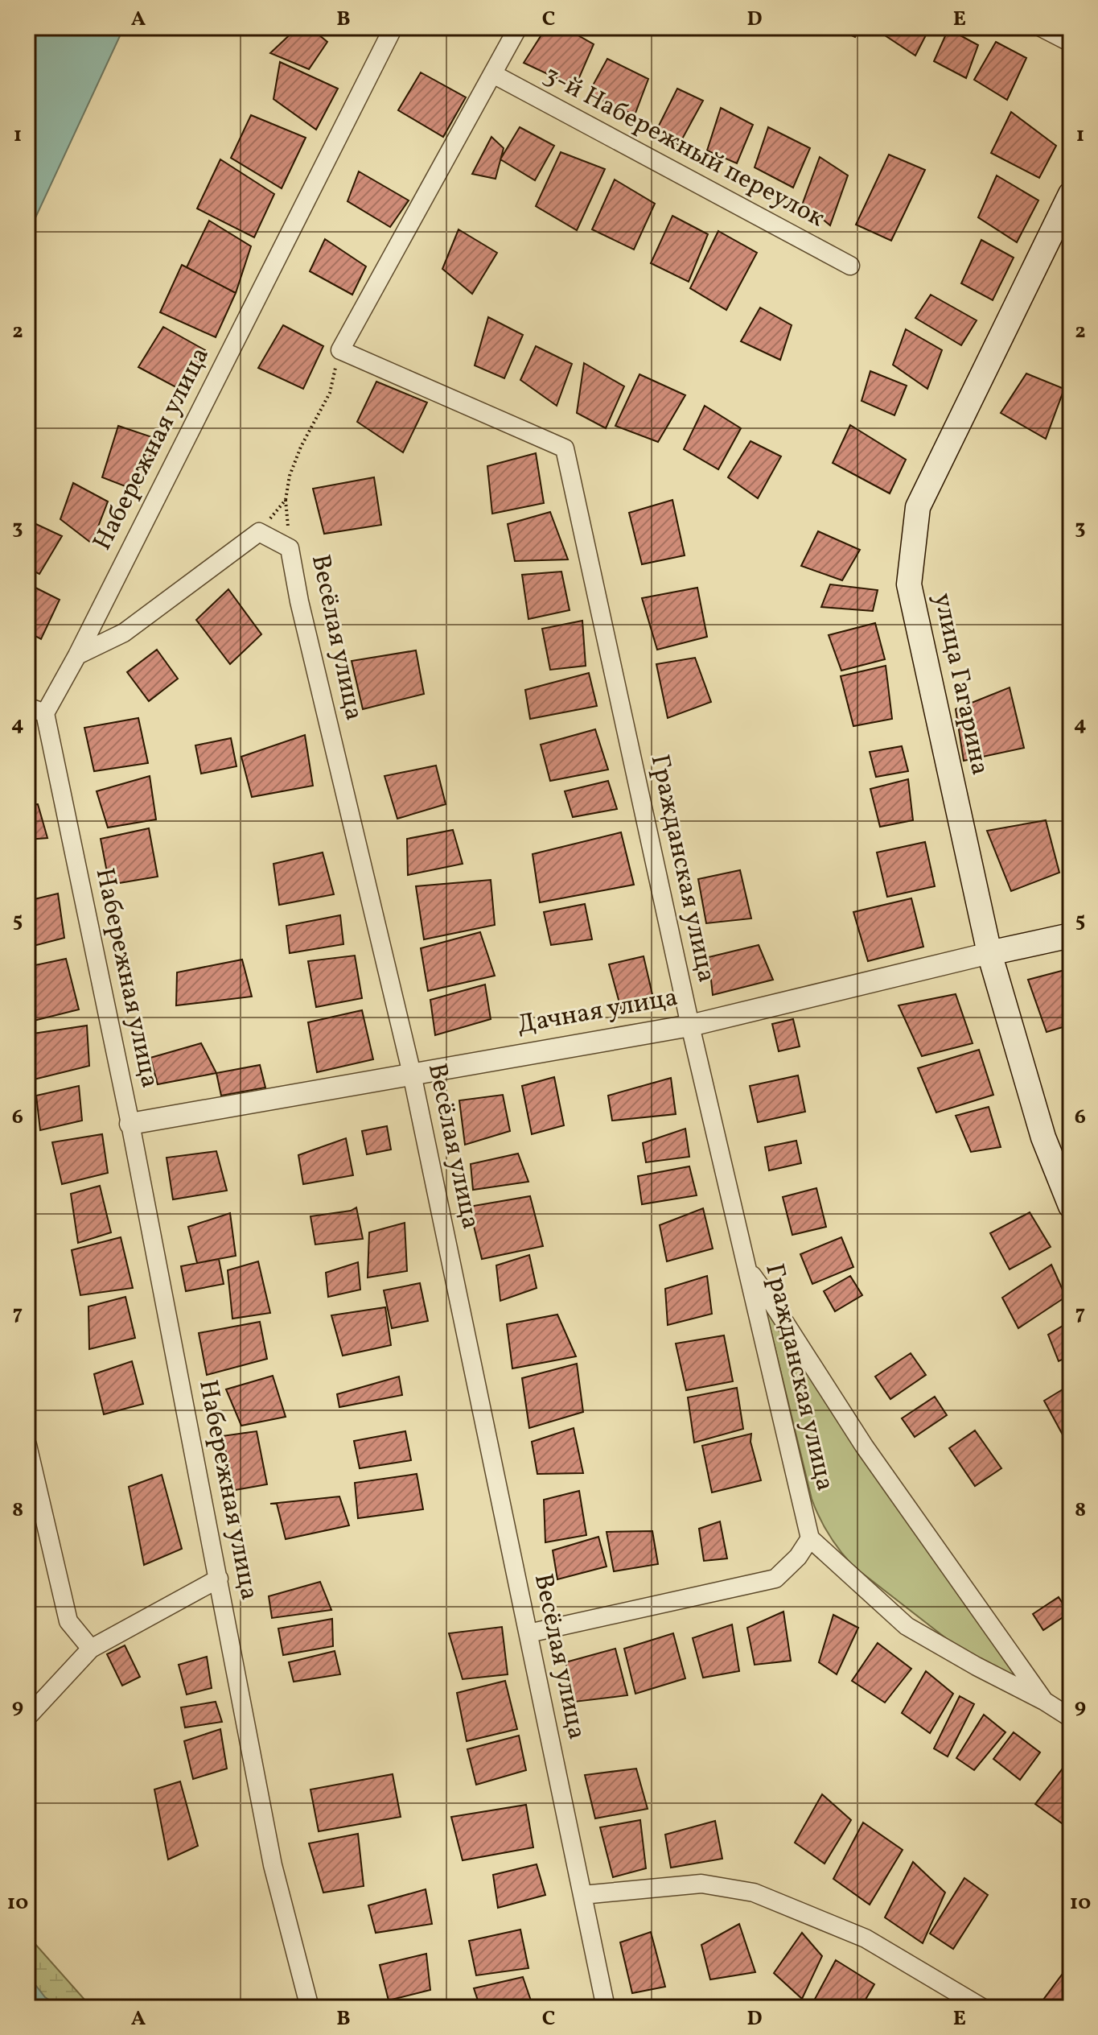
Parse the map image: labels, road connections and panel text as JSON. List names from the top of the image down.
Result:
{
  "streets": {
    "main road": ["улица Гагарина", "Дачная улица"],
    "street": [
      "3-й Набережный переулок",
      "Набережная улица",
      "Весёлая улица",
      "Гражданская улица"
    ]
  },
  "crossings": [
    ["Набережная улица", "Дачная улица"],
    ["Весёлая улица", "Дачная улица"],
    ["улица Гагарина", "Дачная улица"],
    ["Гражданская улица", "Дачная улица"]
  ],
  "grid": {
    "columns": [
      "A",
      "B",
      "C",
      "D",
      "E"
    ],
    "rows": [
      "1",
      "2",
      "3",
      "4",
      "5",
      "6",
      "7",
      "8",
      "9",
      "10"
    ]
  }
}
